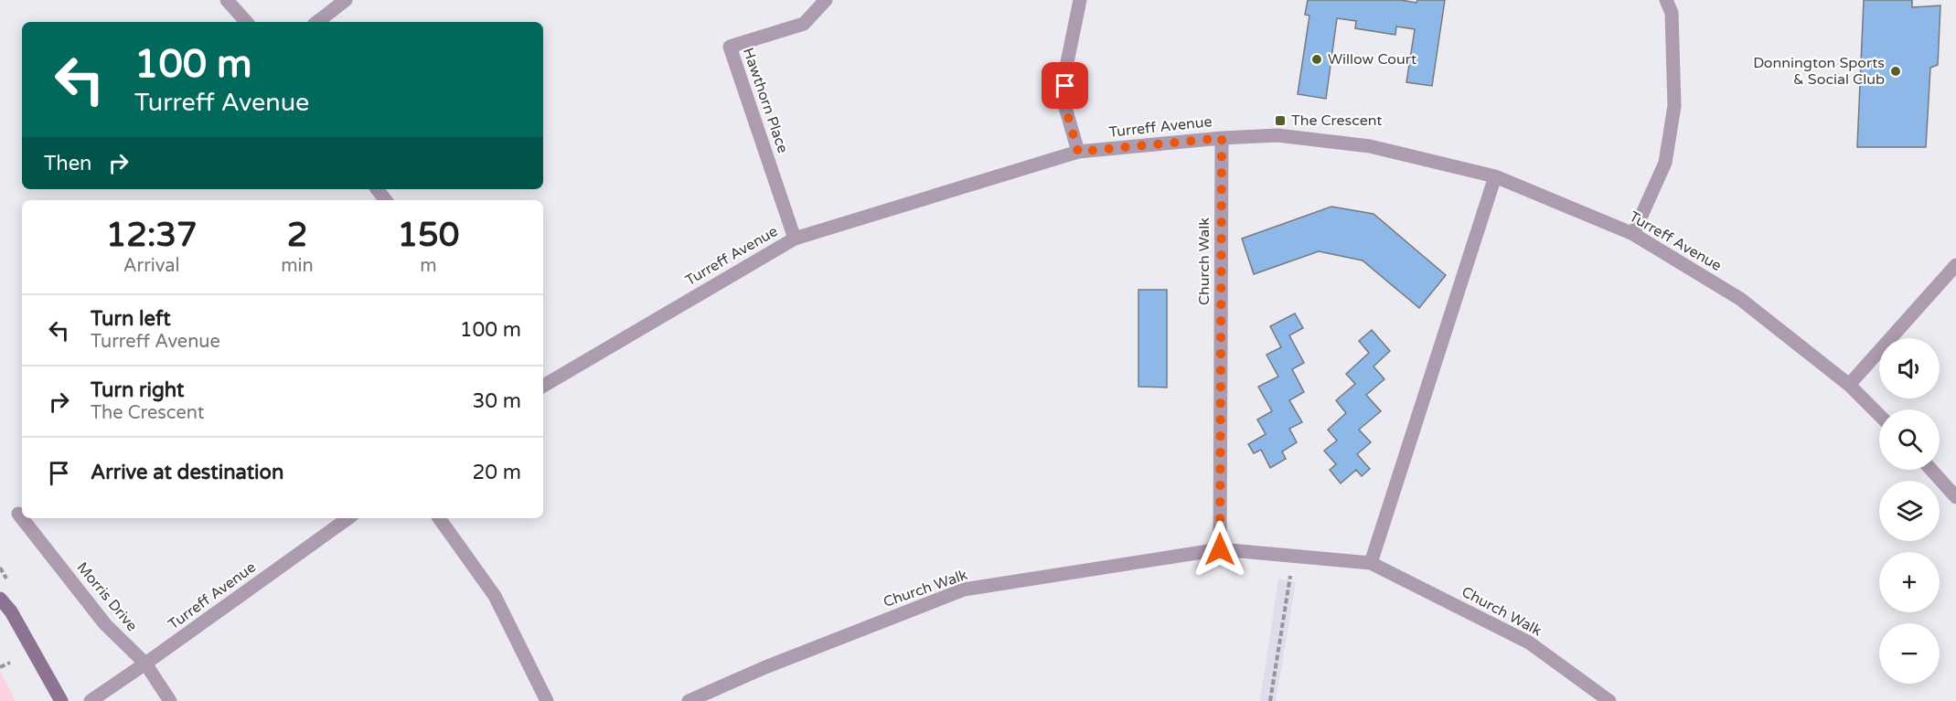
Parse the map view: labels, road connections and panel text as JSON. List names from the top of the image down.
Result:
{
  "streets": {
    "street": [
      "Hawthorn Place",
      "Turreff Avenue",
      "Church Walk",
      "Morris Drive"
    ]
  },
  "crossings": [
    ["Hawthorn Place", "Turreff Avenue"],
    ["Turreff Avenue", "Church Walk"],
    ["Turreff Avenue", "Morris Drive"]
  ],
  "places": {
    "other": ["Willow Court", "Donnington Sports & Social Club"],
    "transit": ["The Crescent"]
  },
  "page": {
    "turn": ["100 m", "Turreff Avenue"],
    "then": "Then",
    "eta": [
      "12:37",
      "Arrival",
      "2",
      "min",
      "150",
      "m"
    ],
    "list": [
      {
        "name": "Turn left",
        "note": "Turreff Avenue",
        "value": "100 m"
      },
      {
        "name": "Turn right",
        "note": "The Crescent",
        "value": "30 m"
      },
      {
        "name": "Arrive at destination",
        "value": "20 m"
      }
    ],
    "map_buttons": ["+", "−"]
  }
}
